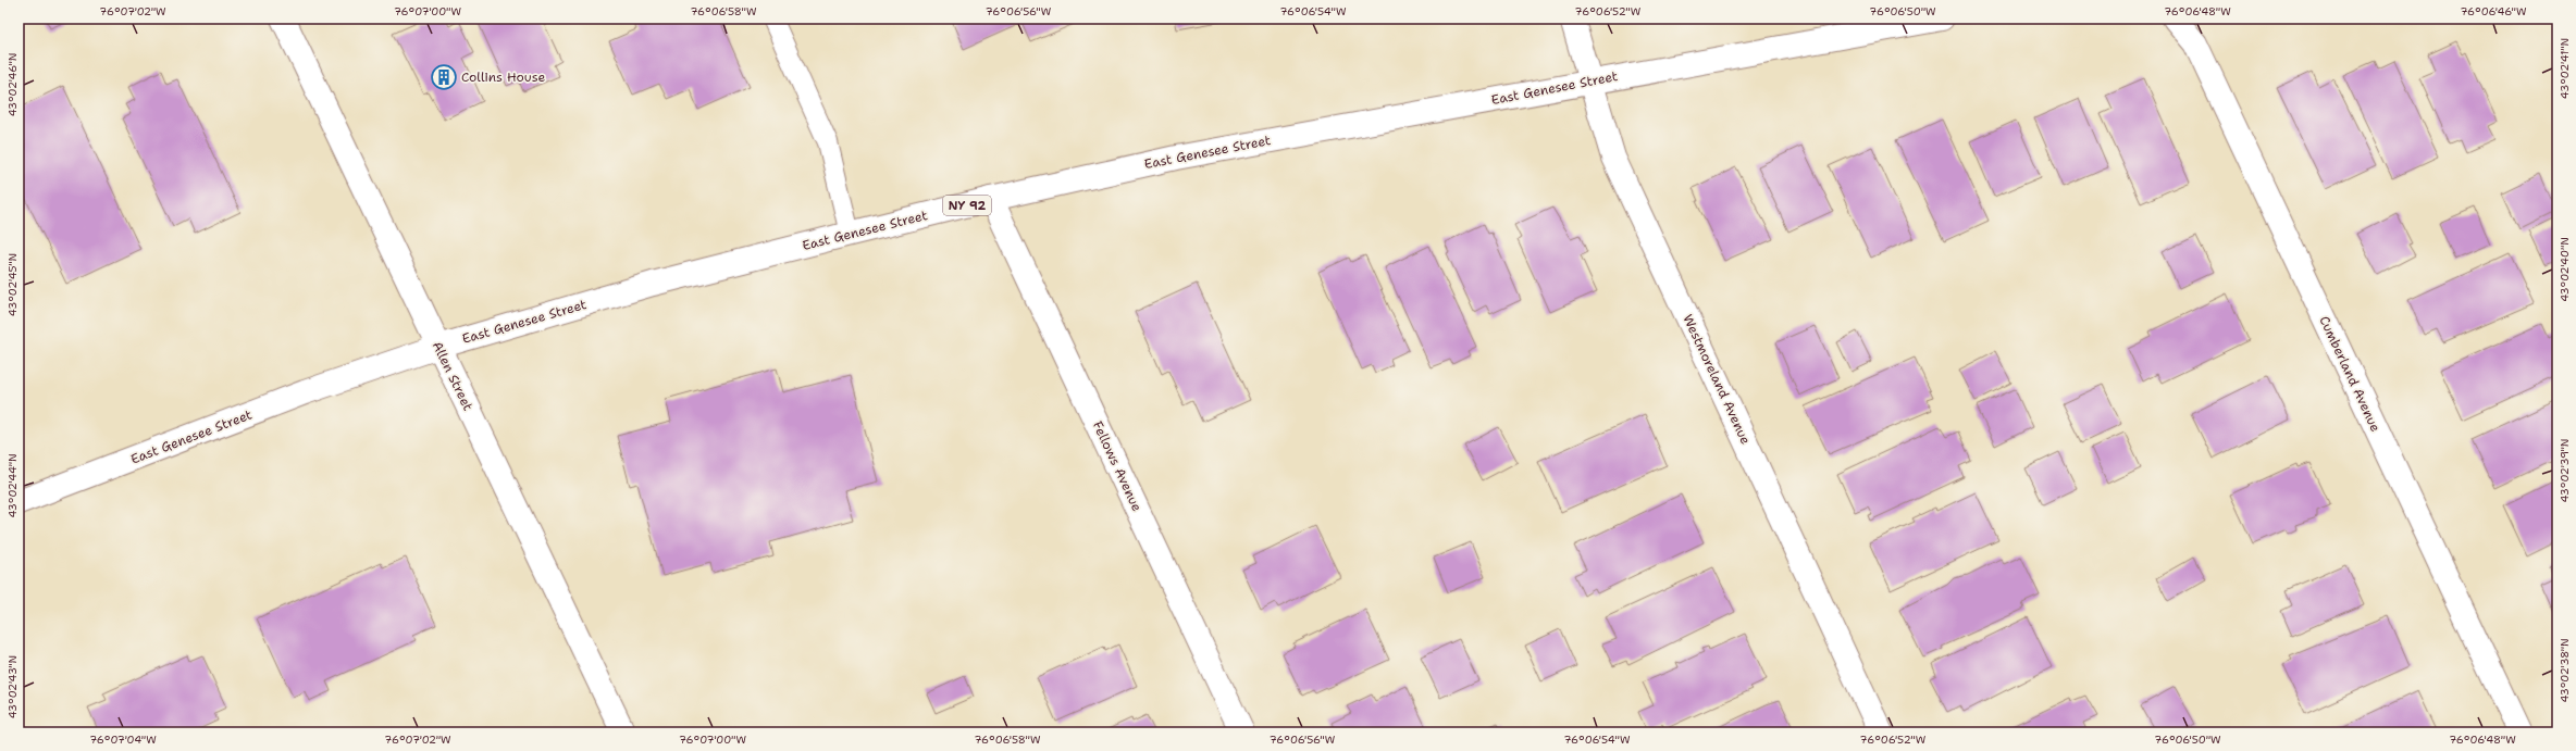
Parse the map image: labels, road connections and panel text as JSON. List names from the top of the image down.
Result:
{
  "streets": {
    "street": [
      "East Genesee Street",
      "NY 92",
      "Cumberland Avenue",
      "Allen Street",
      "Westmoreland Avenue",
      "Fellows Avenue"
    ]
  },
  "crossings": [
    ["East Genesee Street", "Allen Street"],
    ["East Genesee Street", "Westmoreland Avenue"],
    ["East Genesee Street", "Fellows Avenue"]
  ],
  "places": {
    "building": ["Collins House"]
  },
  "coordinates": [
    "76°07'02\"W",
    "76°07'00\"W",
    "76°06'58\"W",
    "76°06'56\"W",
    "76°06'54\"W",
    "76°06'52\"W",
    "76°06'50\"W",
    "76°06'48\"W",
    "76°06'46\"W",
    "43°02'41\"N",
    "43°02'46\"N",
    "43°02'40\"N",
    "43°02'45\"N",
    "43°02'39\"N",
    "43°02'44\"N",
    "43°02'38\"N",
    "43°02'43\"N",
    "76°07'04\"W"
  ]
}
